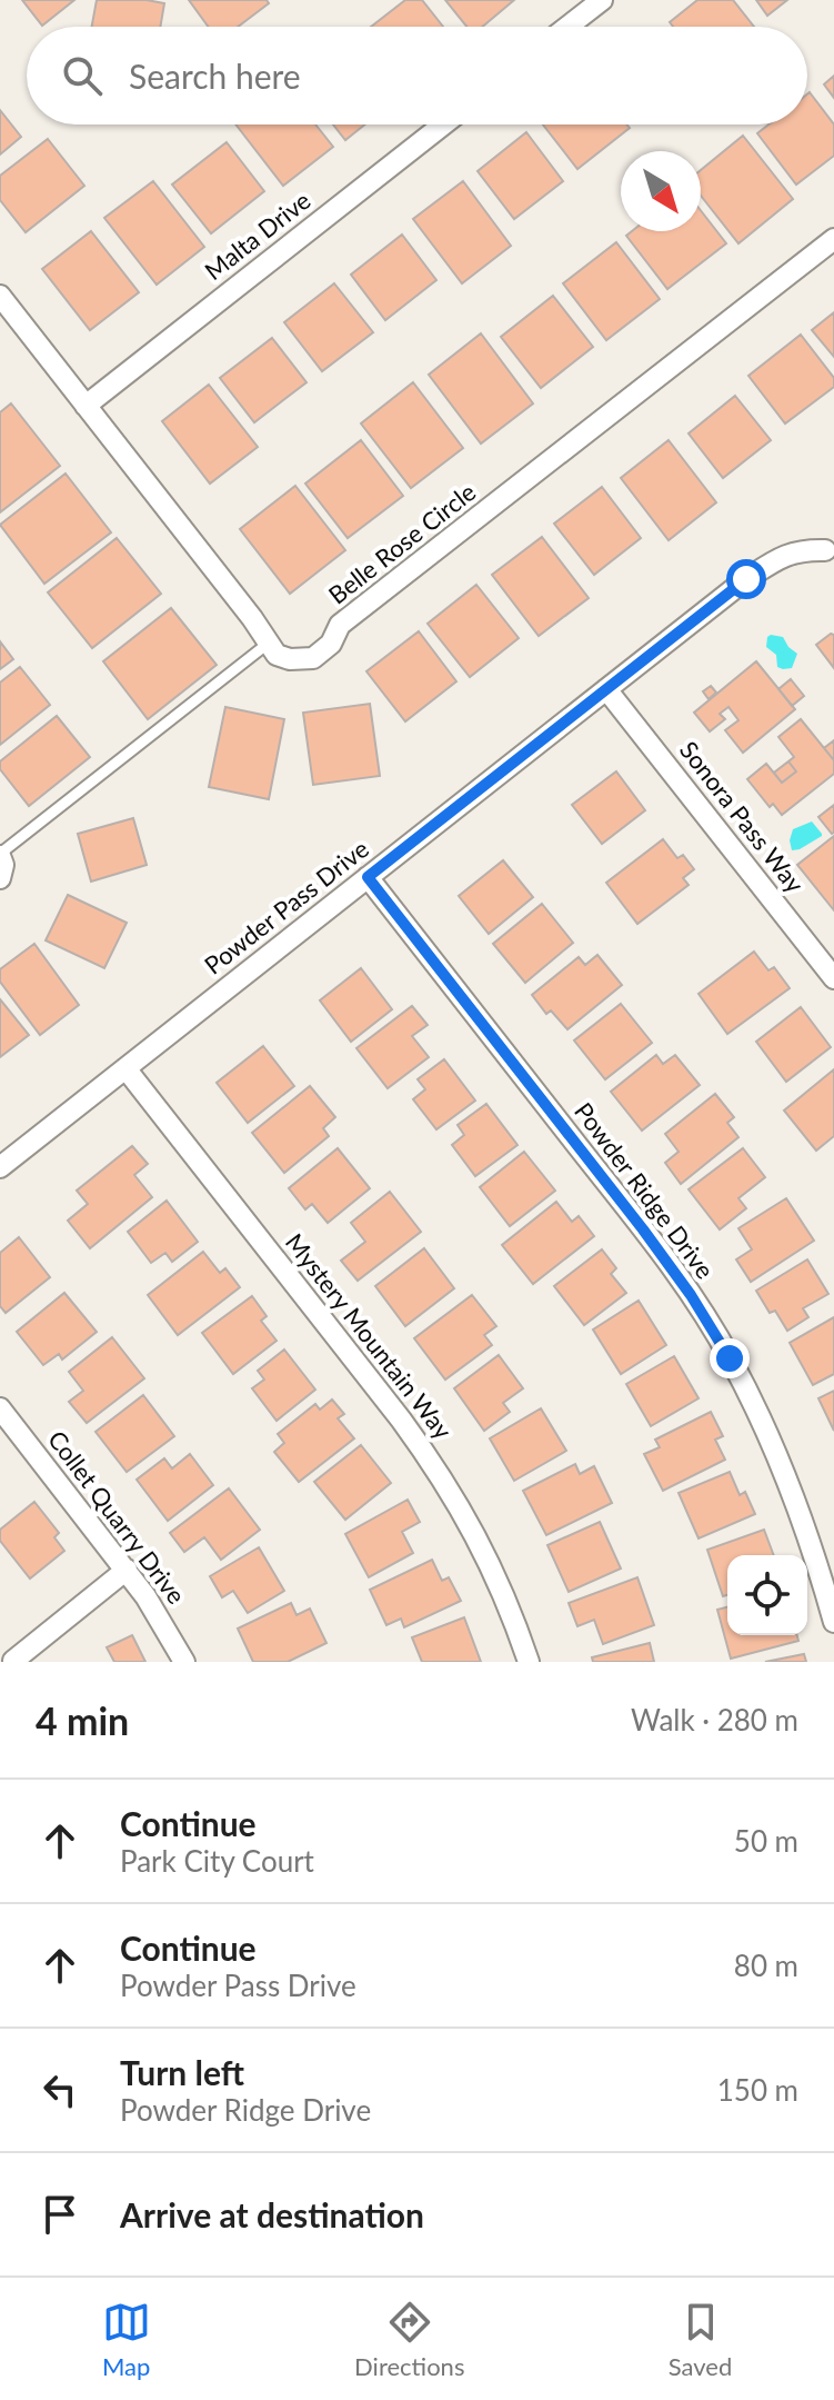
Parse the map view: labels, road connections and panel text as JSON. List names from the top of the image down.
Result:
{
  "streets": {
    "street": [
      "Malta Drive",
      "Belle Rose Circle",
      "Sonora Pass Way",
      "Powder Pass Drive",
      "Powder Ridge Drive",
      "Mystery Mountain Way",
      "Collet Quarry Drive"
    ]
  },
  "crossings": [
    ["Sonora Pass Way", "Powder Pass Drive"],
    ["Powder Pass Drive", "Powder Ridge Drive"],
    ["Powder Pass Drive", "Mystery Mountain Way"]
  ],
  "north": "bottom right",
  "page": {
    "search": "Search here",
    "heading": ["4 min", "Walk · 280 m"],
    "list": [
      ["Continue", "Park City Court", "50 m"],
      ["Continue", "Powder Pass Drive", "80 m"],
      ["Turn left", "Powder Ridge Drive", "150 m"],
      "Arrive at destination"
    ],
    "nav": ["Map", "Directions", "Saved"]
  }
}
